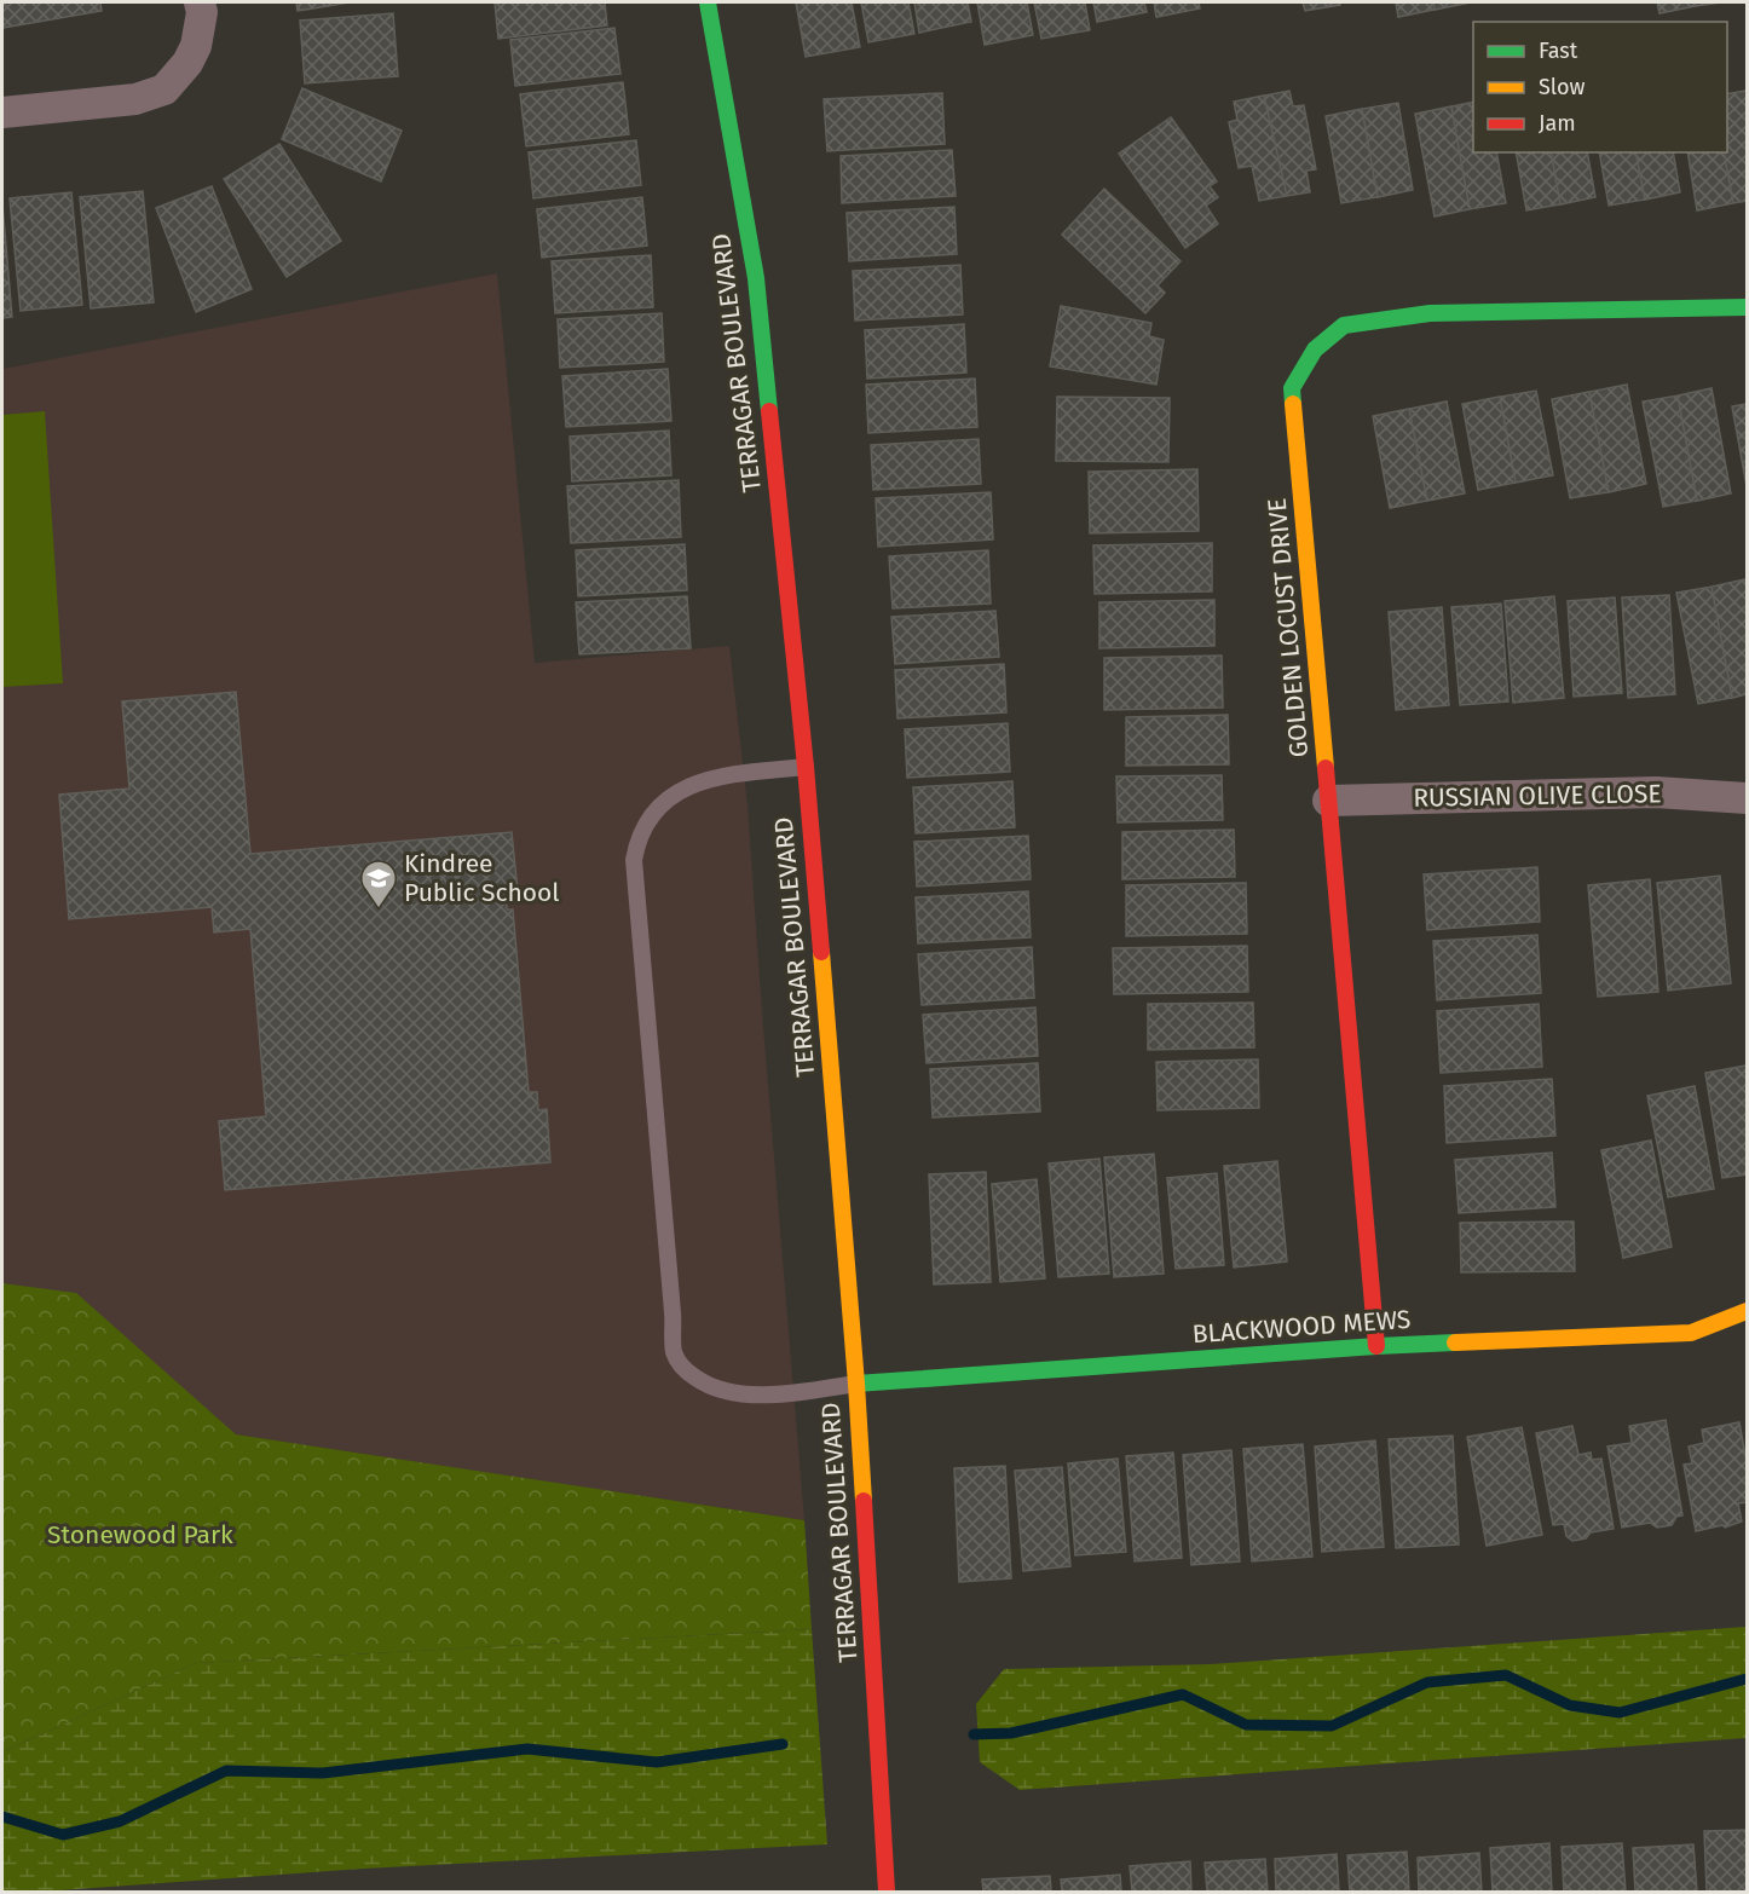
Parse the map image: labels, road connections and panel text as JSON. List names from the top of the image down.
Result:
{
  "streets": {
    "street": [
      "TERRAGAR BOULEVARD",
      "GOLDEN LOCUST DRIVE",
      "RUSSIAN OLIVE CLOSE",
      "BLACKWOOD MEWS"
    ]
  },
  "crossings": [
    ["TERRAGAR BOULEVARD", "BLACKWOOD MEWS"],
    ["GOLDEN LOCUST DRIVE", "RUSSIAN OLIVE CLOSE"],
    ["GOLDEN LOCUST DRIVE", "BLACKWOOD MEWS"]
  ],
  "parks": ["Stonewood Park"],
  "places": {
    "school or university": ["Kindree Public School"]
  },
  "legend": ["Fast", "Slow", "Jam"]
}
